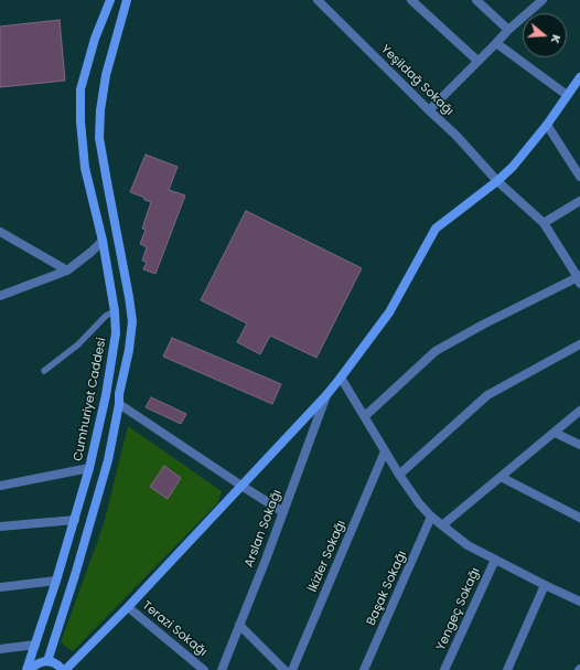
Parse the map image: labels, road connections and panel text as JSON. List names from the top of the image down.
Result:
{
  "streets": {
    "main road": ["Cumhuriyet Caddesi"],
    "street": [
      "Yeşildağ Sokağı",
      "Arslan Sokağı",
      "İkizler Sokağı",
      "Başak Sokağı",
      "Yengeç Sokağı",
      "Terazi Sokağı"
    ]
  },
  "north": "right"
}
